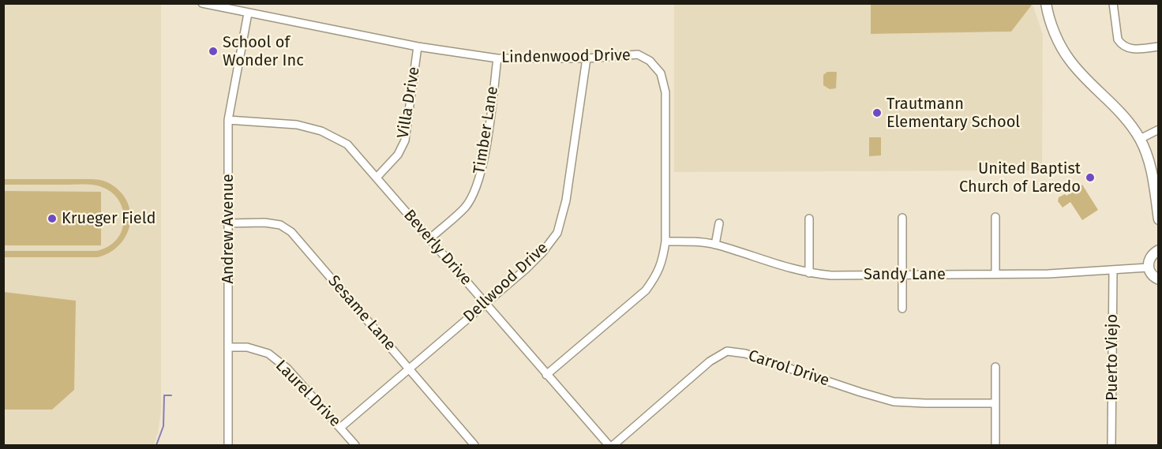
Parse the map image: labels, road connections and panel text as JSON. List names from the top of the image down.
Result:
{
  "streets": {
    "street": [
      "Lindenwood Drive",
      "Villa Drive",
      "Timber Lane",
      "Andrew Avenue",
      "Beverly Drive",
      "Sandy Lane",
      "Dellwood Drive",
      "Sesame Lane",
      "Puerto Viejo",
      "Carrol Drive",
      "Laurel Drive"
    ]
  },
  "crossings": [
    ["Lindenwood Drive", "Villa Drive"],
    ["Lindenwood Drive", "Timber Lane"],
    ["Lindenwood Drive", "Andrew Avenue"],
    ["Lindenwood Drive", "Beverly Drive"],
    ["Lindenwood Drive", "Sandy Lane"],
    ["Lindenwood Drive", "Dellwood Drive"],
    ["Villa Drive", "Beverly Drive"],
    ["Timber Lane", "Beverly Drive"],
    ["Andrew Avenue", "Beverly Drive"],
    ["Andrew Avenue", "Sesame Lane"],
    ["Andrew Avenue", "Laurel Drive"],
    ["Beverly Drive", "Dellwood Drive"],
    ["Sandy Lane", "Puerto Viejo"],
    ["Dellwood Drive", "Sesame Lane"],
    ["Dellwood Drive", "Laurel Drive"]
  ],
  "places": [
    "School of Wonder Inc",
    "Trautmann Elementary School",
    "United Baptist Church of Laredo",
    "Krueger Field"
  ]
}
